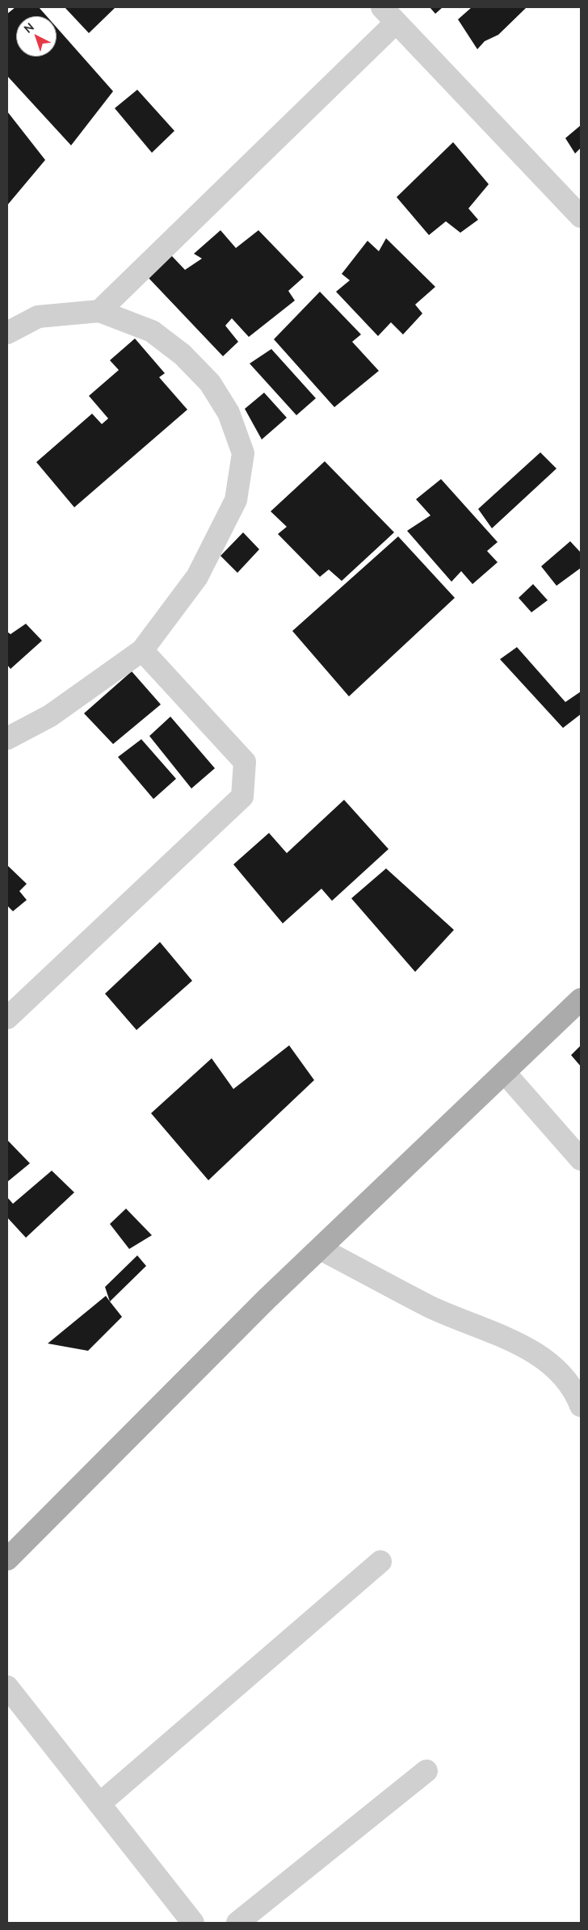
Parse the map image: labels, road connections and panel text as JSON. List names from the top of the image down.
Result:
{
  "north": "top left"
}
